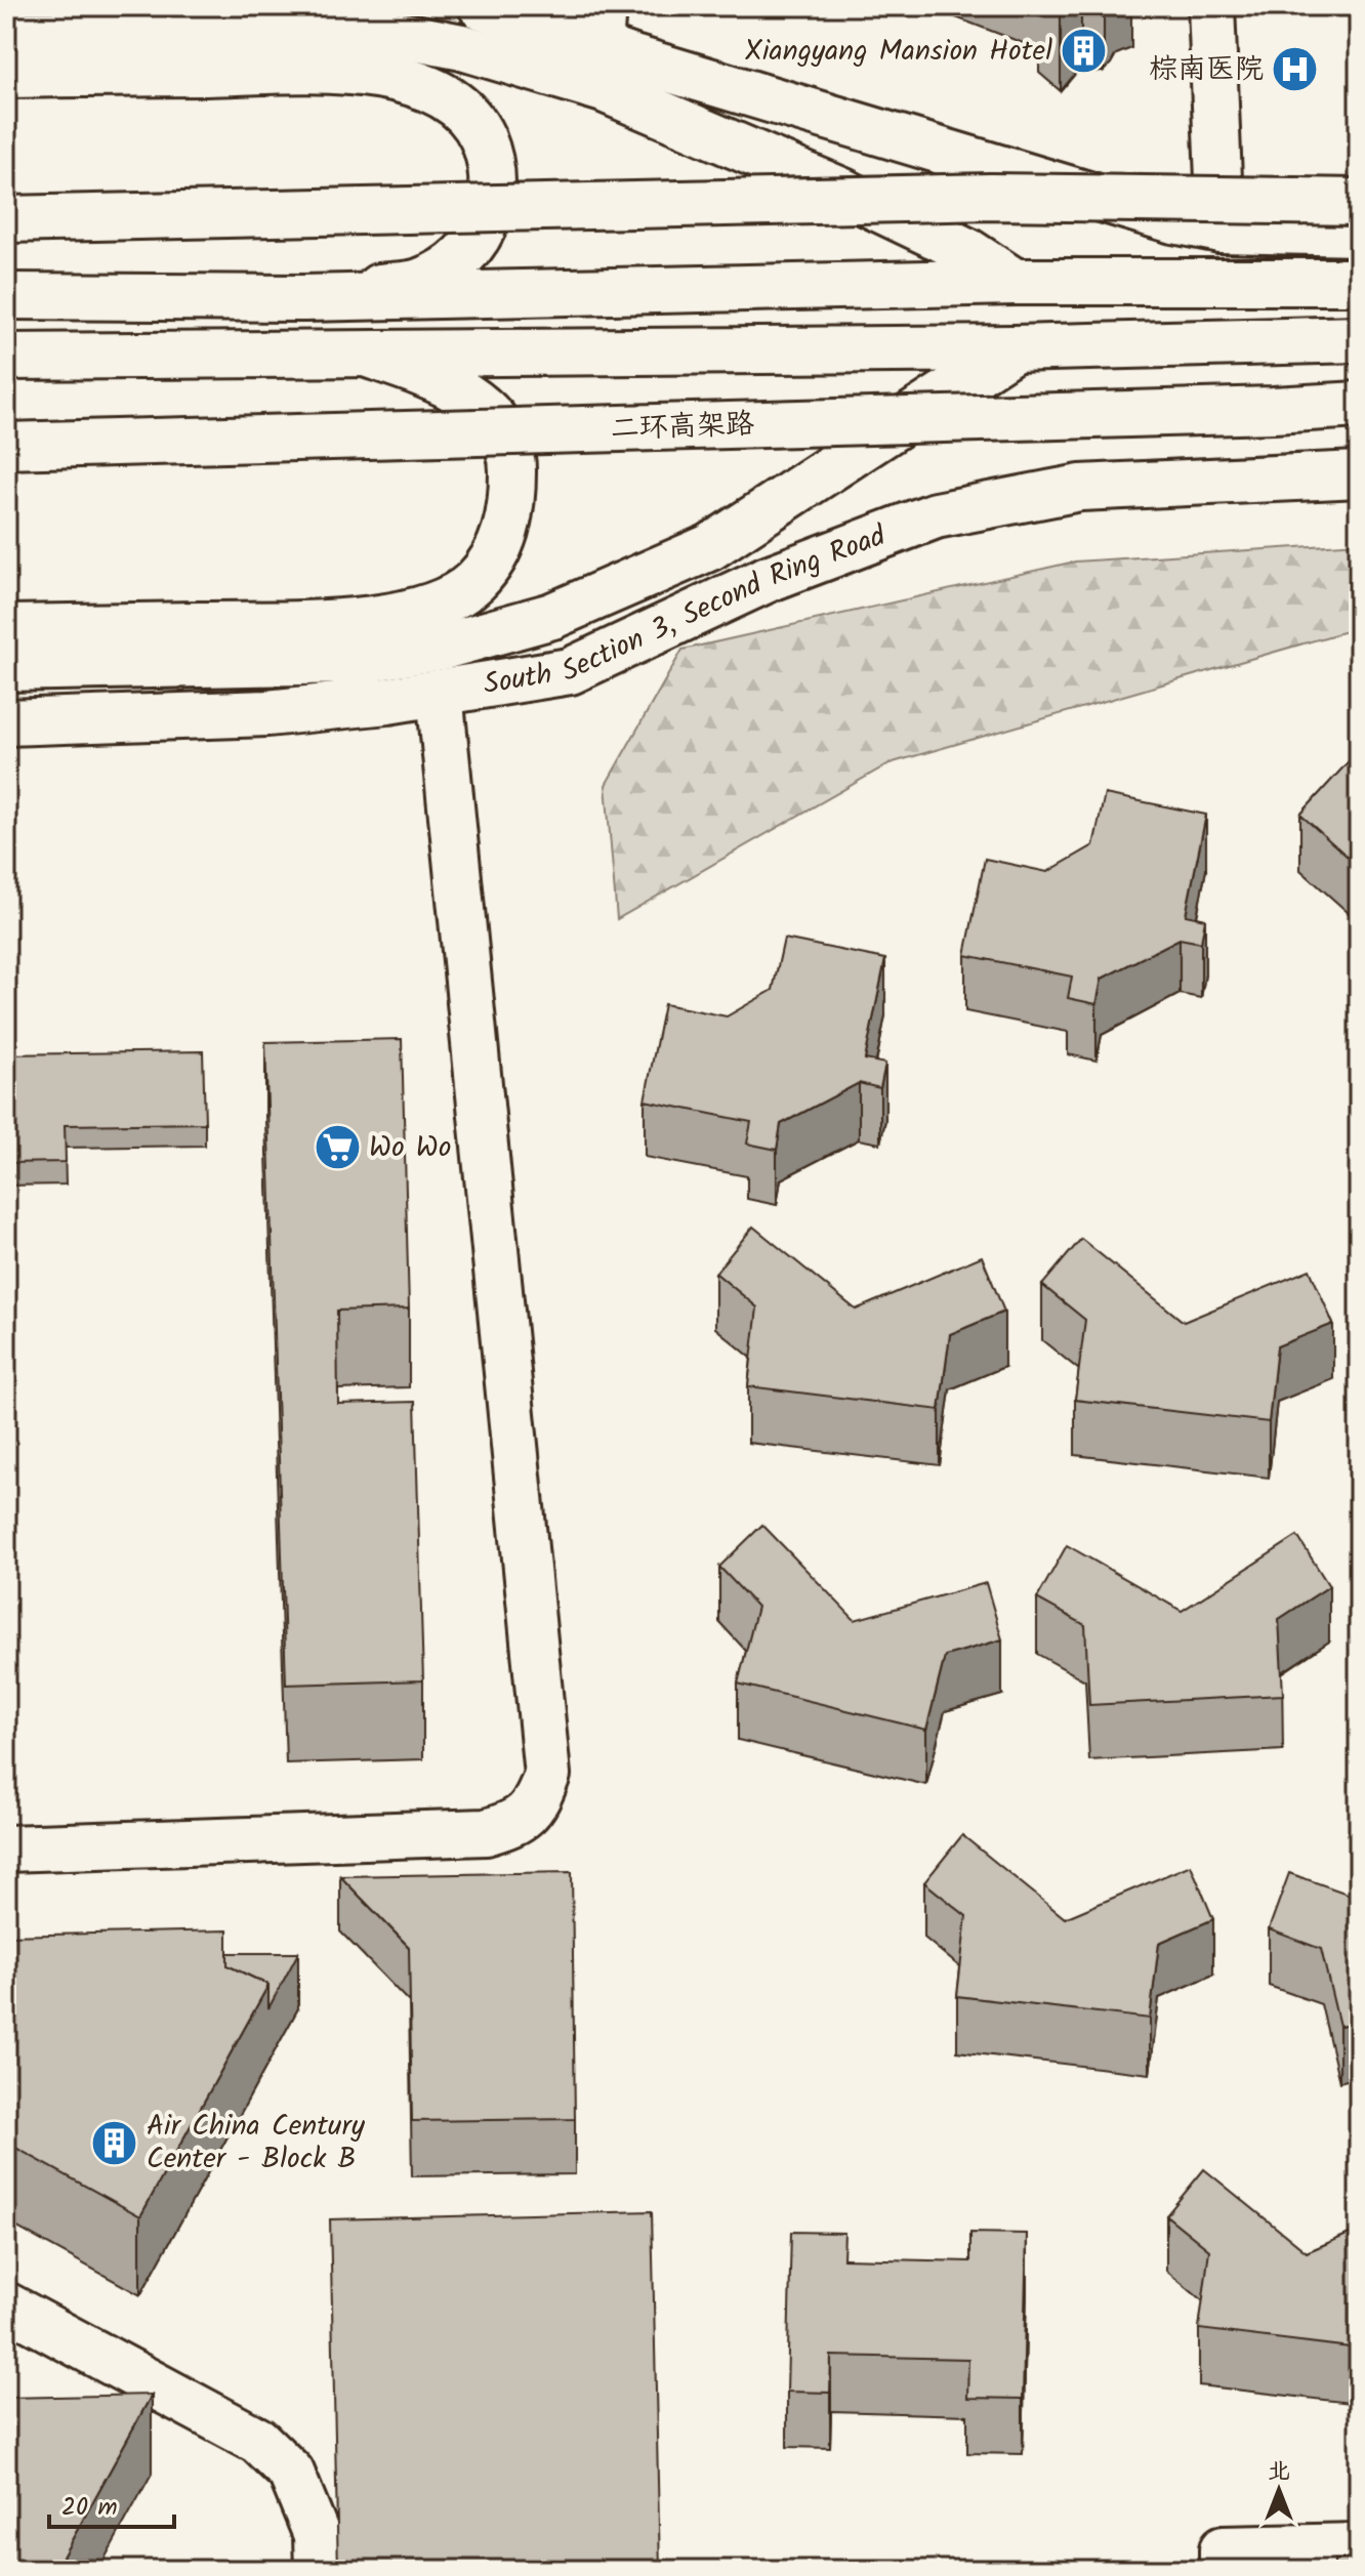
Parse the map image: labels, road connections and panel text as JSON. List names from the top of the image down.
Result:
{
  "streets": {
    "main road": ["二环高架路", "South Section 3, Second Ring Road"]
  },
  "places": {
    "building": ["Xiangyang Mansion Hotel", "Air China Century Center - Block B"],
    "hospital": ["棕南医院"],
    "supermarket": ["Wo Wo"]
  },
  "scale_bar": "20 m",
  "north": "top"
}
